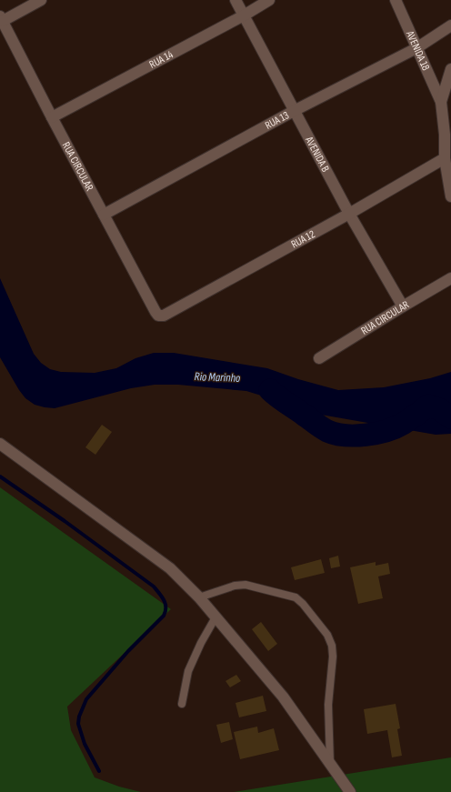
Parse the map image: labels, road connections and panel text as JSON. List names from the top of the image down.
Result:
{
  "streets": {
    "street": [
      "AVENIDA 18",
      "RUA 14",
      "RUA 13",
      "AVENIDA B",
      "RUA CIRCULAR",
      "RUA 12"
    ]
  },
  "crossings": [
    ["AVENIDA 18", "RUA 13"],
    ["RUA 14", "AVENIDA B"],
    ["RUA 14", "RUA CIRCULAR"],
    ["RUA 13", "AVENIDA B"],
    ["RUA 13", "RUA CIRCULAR"],
    ["AVENIDA B", "RUA CIRCULAR"],
    ["AVENIDA B", "RUA 12"],
    ["RUA CIRCULAR", "RUA 12"]
  ],
  "water": ["Rio Marinho"]
}
